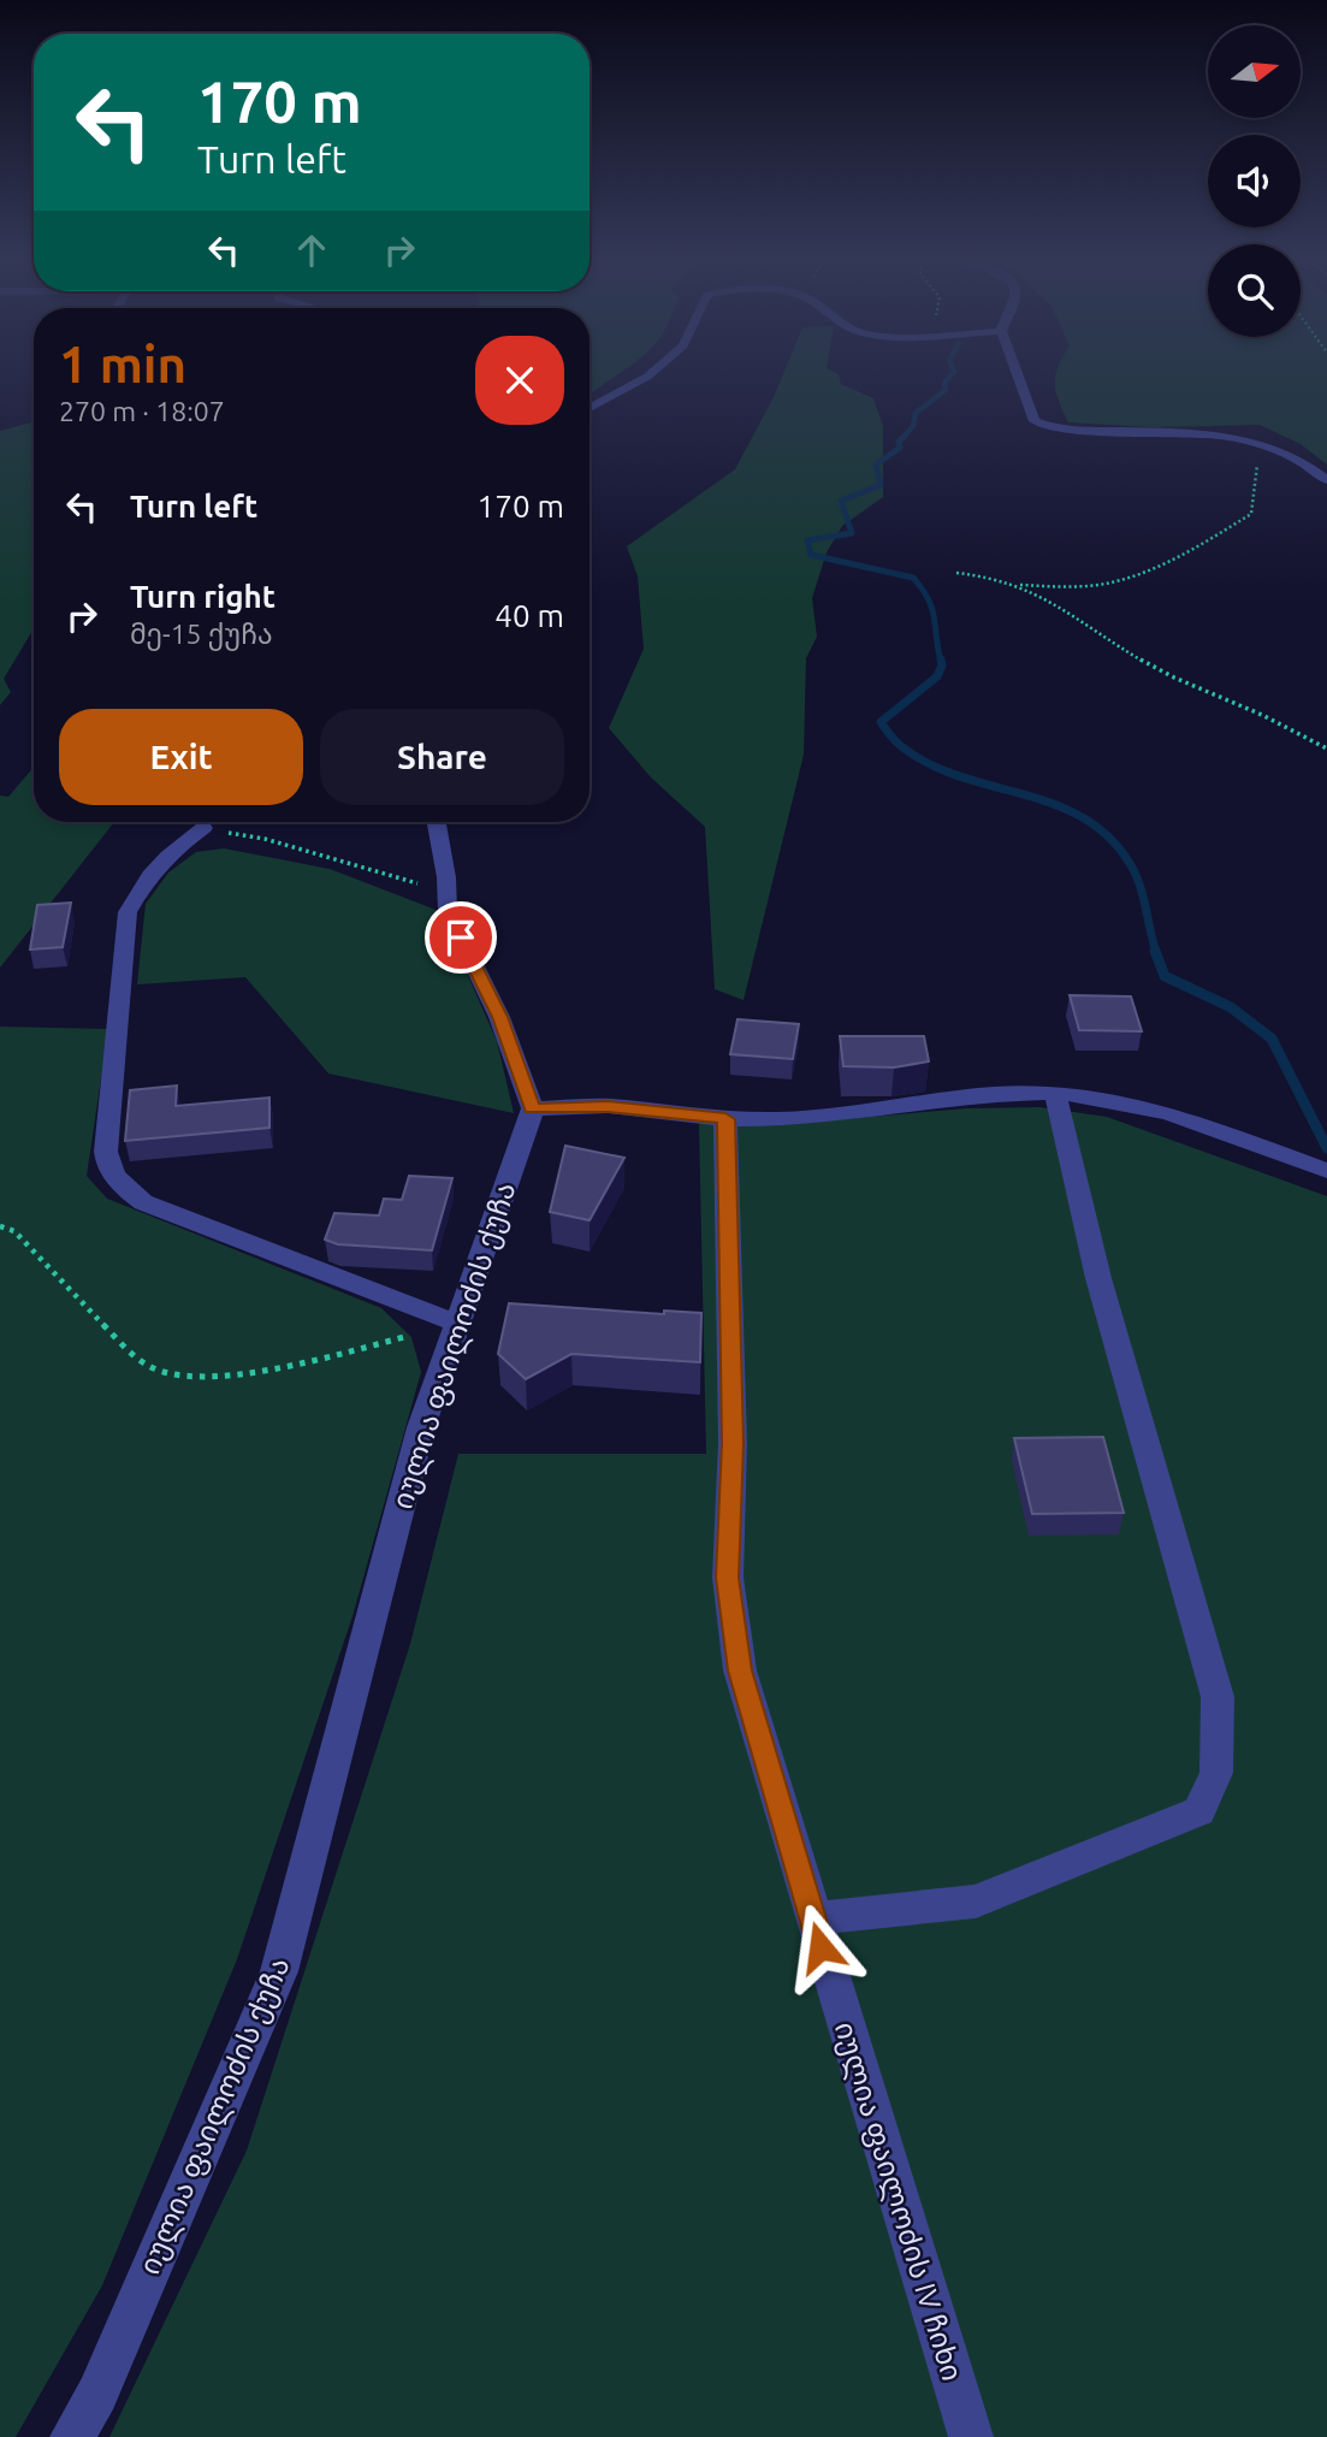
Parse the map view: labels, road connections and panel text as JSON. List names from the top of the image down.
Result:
{
  "streets": {
    "street": ["იულია ფაილოძის ქუჩა", "იულია ფაილოძის IV ჩიხი"]
  },
  "north": "right",
  "page": {
    "turn": ["170 m", "Turn left"],
    "heading": ["1 min", "270 m · 18:07"],
    "list": [
      {
        "name": "Turn left",
        "value": "170 m"
      },
      {
        "name": "Turn right",
        "note": "მე-15 ქუჩა",
        "value": "40 m"
      }
    ],
    "buttons": ["Exit", "Share"]
  }
}
